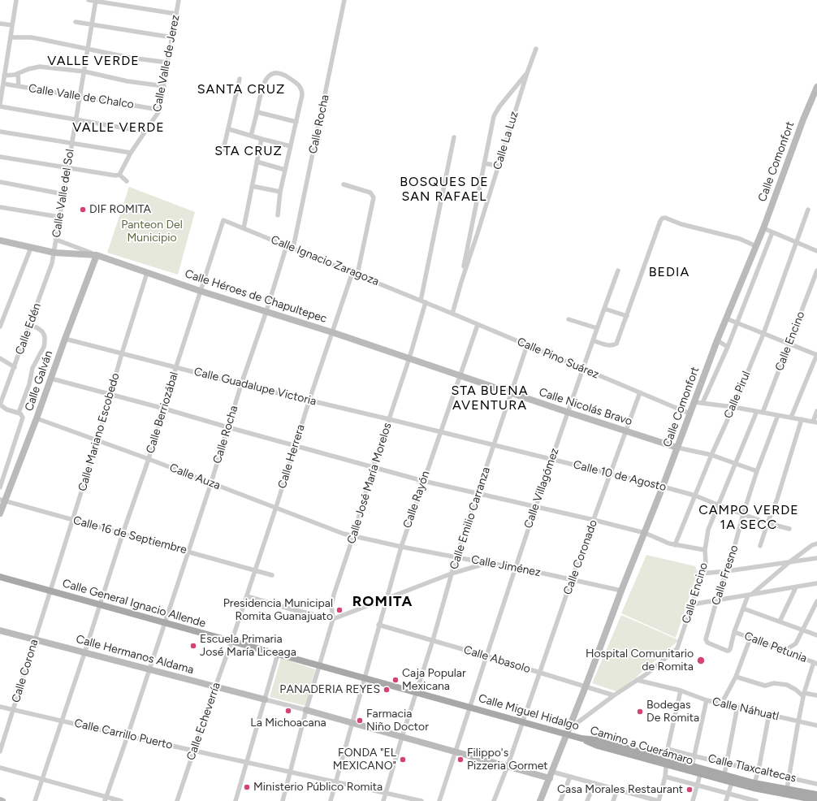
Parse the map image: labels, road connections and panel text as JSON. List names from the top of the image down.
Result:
{
  "streets": {
    "main road": ["Calle General Ignacio Allende", "Calle Miguel Hidalgo", "Camino a Cuerámaro"],
    "street": [
      "Calle Valle de Jerez",
      "Calle Valle de Chalco",
      "Calle Rocha",
      "Calle La Luz",
      "Calle Comonfort",
      "Calle Valle del Sol",
      "Calle Ignacio Zaragoza",
      "Calle Héroes de Chapultepec",
      "Calle Edén",
      "Calle Encino",
      "Calle Pino Suárez",
      "Calle Galván",
      "Calle Guadalupe Victoria",
      "Calle Pirul",
      "Calle Nicolás Bravo",
      "Calle Berriozábal",
      "Calle Mariano Escobedo",
      "Calle Herrera",
      "Calle 10 de Agosto",
      "Calle Auza",
      "Calle José María Morelos",
      "Calle Villagómez",
      "Calle Rayón",
      "Calle Emilio Carranza",
      "Calle 16 de Septiembre",
      "Calle Coronado",
      "Calle Jiménez",
      "Calle Fresno",
      "Calle Petunia",
      "Calle Hermanos Aldama",
      "Calle Abasolo",
      "Calle Corona",
      "Calle Náhuatl",
      "Calle Echeverría",
      "Calle Carrillo Puerto",
      "Calle Tlaxcaltecas"
    ]
  },
  "crossings": [
    ["Calle Valle de Jerez", "Calle Valle de Chalco"],
    ["Calle Valle de Chalco", "Calle Valle del Sol"],
    ["Calle Rocha", "Calle Ignacio Zaragoza"],
    ["Calle Rocha", "Calle Héroes de Chapultepec"],
    ["Calle Rocha", "Calle Guadalupe Victoria"],
    ["Calle Rocha", "Calle Auza"],
    ["Calle Rocha", "Calle 16 de Septiembre"],
    ["Calle Rocha", "Calle General Ignacio Allende"],
    ["Calle Rocha", "Calle Hermanos Aldama"],
    ["Calle Rocha", "Calle Carrillo Puerto"],
    ["Calle La Luz", "Calle Pino Suárez"],
    ["Calle Comonfort", "Calle Pino Suárez"],
    ["Calle Comonfort", "Calle Nicolás Bravo"],
    ["Calle Comonfort", "Calle 10 de Agosto"],
    ["Calle Comonfort", "Calle Jiménez"],
    ["Calle Comonfort", "Calle Abasolo"],
    ["Calle Comonfort", "Calle Miguel Hidalgo"],
    ["Calle Valle del Sol", "Calle Héroes de Chapultepec"],
    ["Calle Valle del Sol", "Calle Edén"],
    ["Calle Ignacio Zaragoza", "Calle Pino Suárez"],
    ["Calle Ignacio Zaragoza", "Calle Berriozábal"],
    ["Calle Ignacio Zaragoza", "Calle Herrera"],
    ["Calle Ignacio Zaragoza", "Calle José María Morelos"],
    ["Calle Héroes de Chapultepec", "Calle Edén"],
    ["Calle Héroes de Chapultepec", "Calle Galván"],
    ["Calle Héroes de Chapultepec", "Calle Nicolás Bravo"],
    ["Calle Héroes de Chapultepec", "Calle Berriozábal"],
    ["Calle Héroes de Chapultepec", "Calle Mariano Escobedo"],
    ["Calle Héroes de Chapultepec", "Calle Herrera"],
    ["Calle Héroes de Chapultepec", "Calle José María Morelos"],
    ["Calle Encino", "Calle Nicolás Bravo"],
    ["Calle Encino", "Calle 10 de Agosto"],
    ["Calle Pino Suárez", "Calle José María Morelos"],
    ["Calle Pino Suárez", "Calle Villagómez"],
    ["Calle Pino Suárez", "Calle Rayón"],
    ["Calle Pino Suárez", "Calle Emilio Carranza"],
    ["Calle Pino Suárez", "Calle Coronado"],
    ["Calle Galván", "Calle Guadalupe Victoria"],
    ["Calle Galván", "Calle Auza"],
    ["Calle Galván", "Calle 16 de Septiembre"],
    ["Calle Guadalupe Victoria", "Calle Berriozábal"],
    ["Calle Guadalupe Victoria", "Calle Mariano Escobedo"],
    ["Calle Guadalupe Victoria", "Calle Herrera"],
    ["Calle Guadalupe Victoria", "Calle 10 de Agosto"],
    ["Calle Guadalupe Victoria", "Calle José María Morelos"],
    ["Calle Pirul", "Calle Nicolás Bravo"],
    ["Calle Pirul", "Calle 10 de Agosto"],
    ["Calle Nicolás Bravo", "Calle José María Morelos"],
    ["Calle Nicolás Bravo", "Calle Villagómez"],
    ["Calle Nicolás Bravo", "Calle Rayón"],
    ["Calle Nicolás Bravo", "Calle Emilio Carranza"],
    ["Calle Nicolás Bravo", "Calle Coronado"],
    ["Calle Nicolás Bravo", "Calle Fresno"],
    ["Calle Berriozábal", "Calle Auza"],
    ["Calle Berriozábal", "Calle 16 de Septiembre"],
    ["Calle Berriozábal", "Calle General Ignacio Allende"],
    ["Calle Berriozábal", "Calle Hermanos Aldama"],
    ["Calle Berriozábal", "Calle Carrillo Puerto"],
    ["Calle Mariano Escobedo", "Calle Auza"],
    ["Calle Mariano Escobedo", "Calle 16 de Septiembre"],
    ["Calle Mariano Escobedo", "Calle General Ignacio Allende"],
    ["Calle Mariano Escobedo", "Calle Corona"],
    ["Calle Herrera", "Calle Auza"],
    ["Calle Herrera", "Calle 16 de Septiembre"],
    ["Calle Herrera", "Calle General Ignacio Allende"],
    ["Calle Herrera", "Calle Echeverría"],
    ["Calle 10 de Agosto", "Calle José María Morelos"],
    ["Calle 10 de Agosto", "Calle Villagómez"],
    ["Calle 10 de Agosto", "Calle Rayón"],
    ["Calle 10 de Agosto", "Calle Emilio Carranza"],
    ["Calle 10 de Agosto", "Calle Coronado"],
    ["Calle 10 de Agosto", "Calle Fresno"],
    ["Calle Auza", "Calle José María Morelos"],
    ["Calle Auza", "Calle Jiménez"],
    ["Calle José María Morelos", "Calle Jiménez"],
    ["Calle José María Morelos", "Calle General Ignacio Allende"],
    ["Calle José María Morelos", "Calle Miguel Hidalgo"],
    ["Calle José María Morelos", "Calle Carrillo Puerto"],
    ["Calle Villagómez", "Calle Jiménez"],
    ["Calle Villagómez", "Calle Abasolo"],
    ["Calle Villagómez", "Calle Miguel Hidalgo"],
    ["Calle Rayón", "Calle Jiménez"],
    ["Calle Rayón", "Calle Abasolo"],
    ["Calle Rayón", "Calle Miguel Hidalgo"],
    ["Calle Rayón", "Calle Carrillo Puerto"],
    ["Calle Emilio Carranza", "Calle Jiménez"],
    ["Calle Emilio Carranza", "Calle Abasolo"],
    ["Calle Emilio Carranza", "Calle Miguel Hidalgo"],
    ["Calle Emilio Carranza", "Calle Carrillo Puerto"],
    ["Calle Coronado", "Calle Jiménez"],
    ["Calle Coronado", "Calle Abasolo"],
    ["Calle Coronado", "Calle Miguel Hidalgo"],
    ["Calle Fresno", "Calle Petunia"],
    ["Calle General Ignacio Allende", "Calle Corona"],
    ["Calle General Ignacio Allende", "Calle Miguel Hidalgo"],
    ["Calle General Ignacio Allende", "Calle Echeverría"],
    ["Calle Hermanos Aldama", "Calle Corona"],
    ["Calle Hermanos Aldama", "Calle Echeverría"],
    ["Calle Corona", "Calle Carrillo Puerto"],
    ["Calle Miguel Hidalgo", "Camino a Cuerámaro"],
    ["Calle Echeverría", "Calle Carrillo Puerto"]
  ],
  "districts": [
    "VALLE VERDE",
    "SANTA CRUZ",
    "VALLE VERDE",
    "STA CRUZ",
    "BOSQUES DE SAN RAFAEL",
    "BEDIA",
    "STA BUENA AVENTURA",
    "CAMPO VERDE 1A SECC",
    "ROMITA"
  ],
  "parks": ["Panteon Del Municipio"],
  "places": [
    "DIF ROMITA",
    "Presidencia Municipal Romita Guanajuato",
    "Escuela Primaria José María Liceaga",
    "Hospital Comunitario de Romita",
    "Caja Popular Mexicana",
    "PANADERIA REYES",
    "La Michoacana",
    "Bodegas De Romita",
    "Farmacia Niño Doctor",
    "FONDA \"EL MEXICANO\"",
    "Filippo's Pizzeria Gormet",
    "Ministerio Público Romita",
    "Casa Morales Restaurant"
  ]
}
